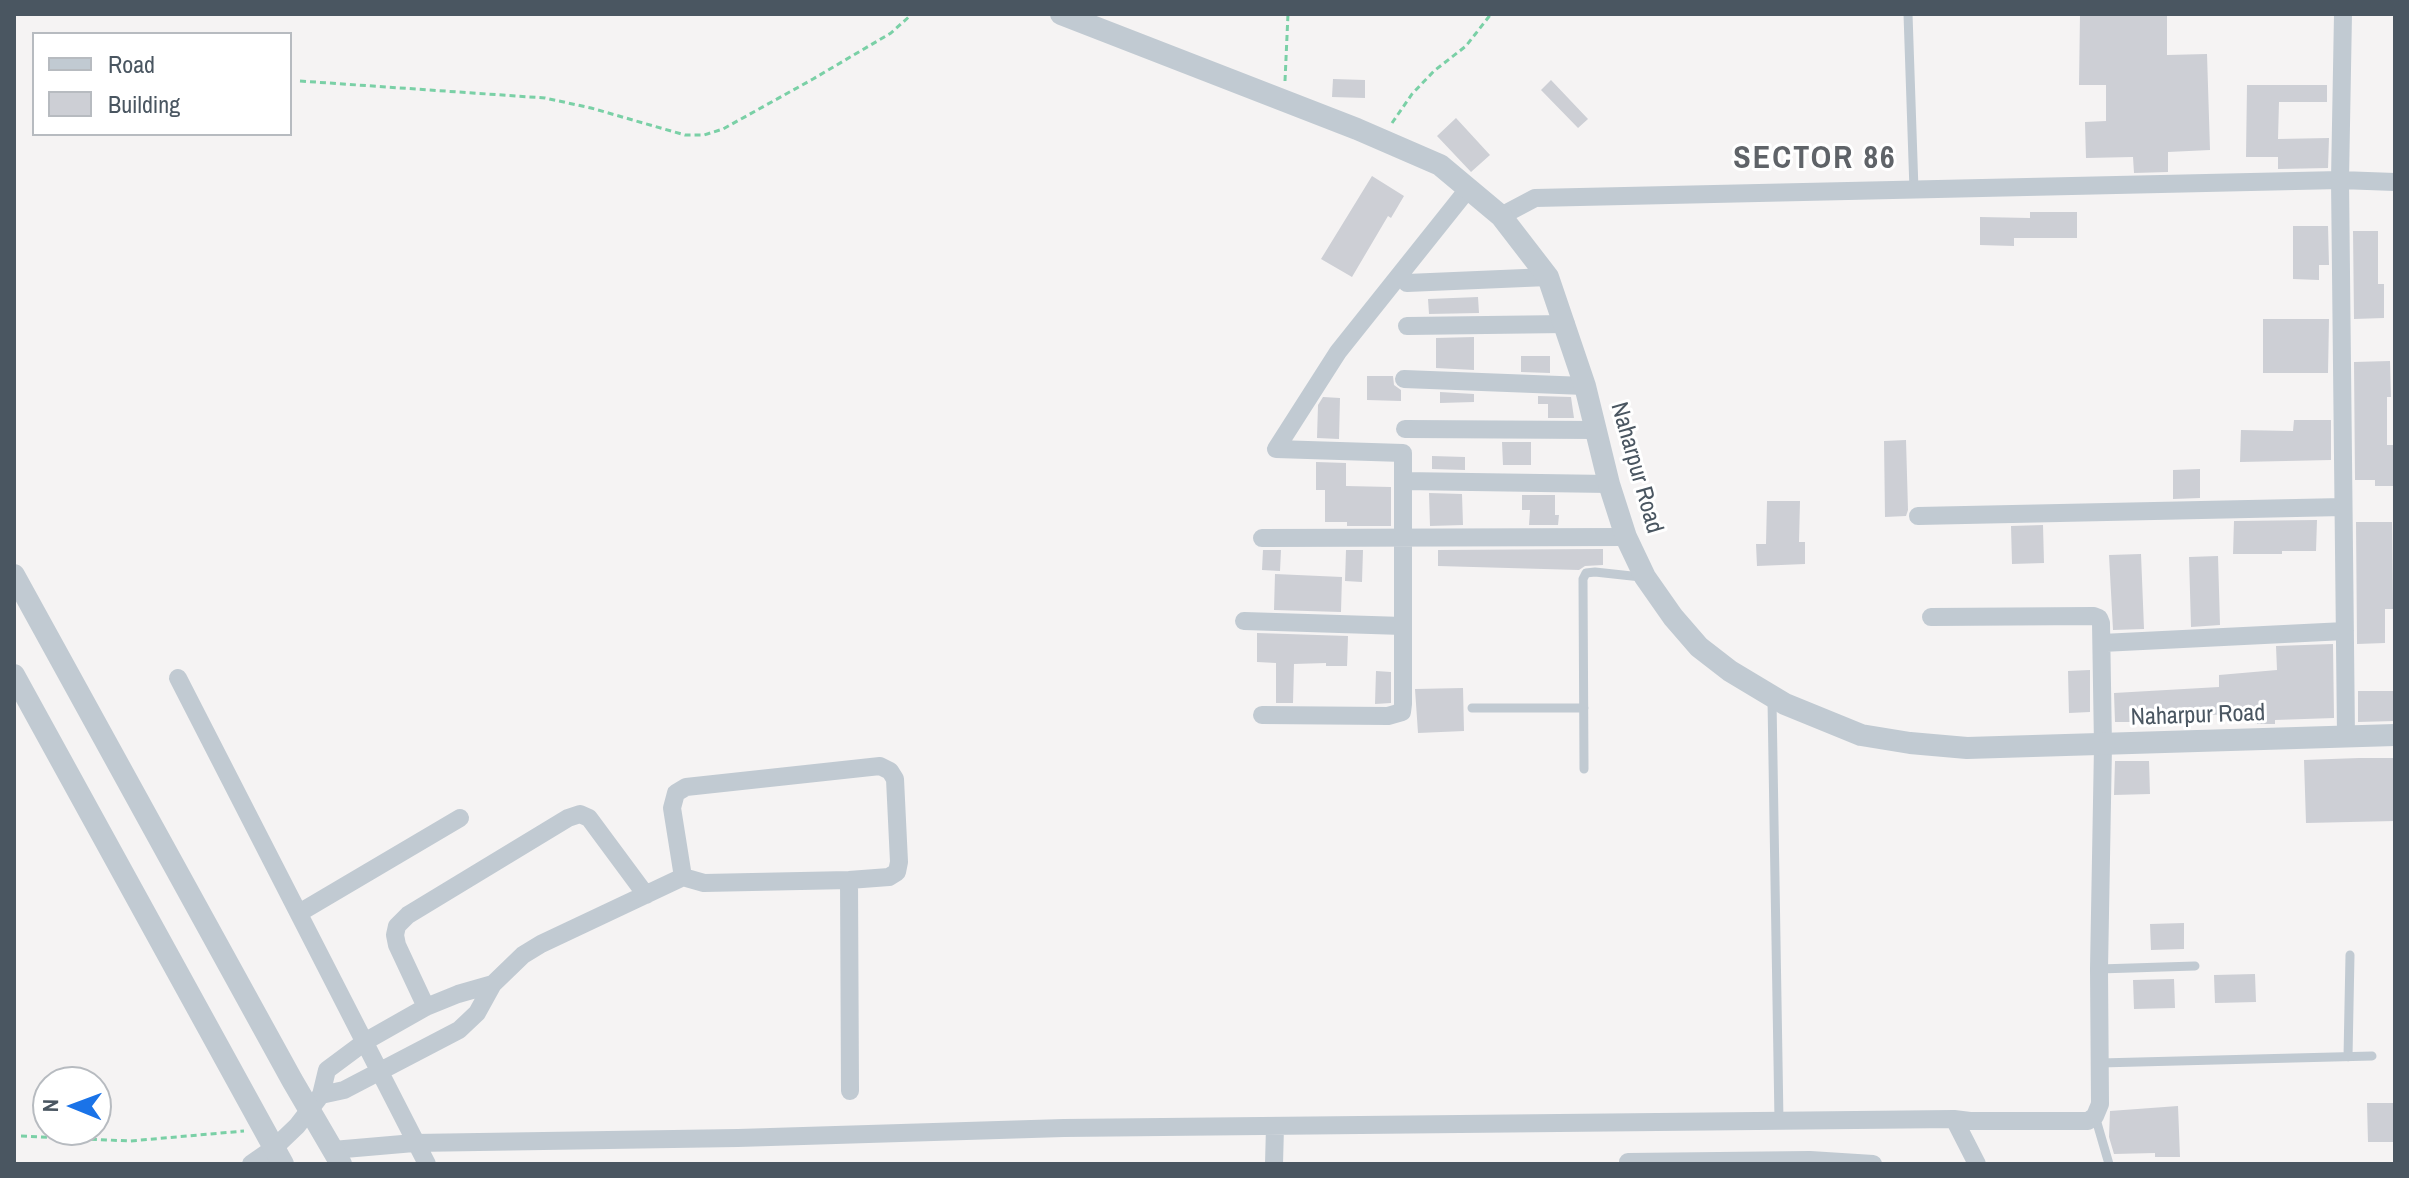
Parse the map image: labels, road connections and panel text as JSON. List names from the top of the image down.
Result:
{
  "streets": {
    "street": ["Naharpur Road"]
  },
  "districts": ["SECTOR 86"],
  "legend": ["Road", "Building"],
  "north": "left"
}
